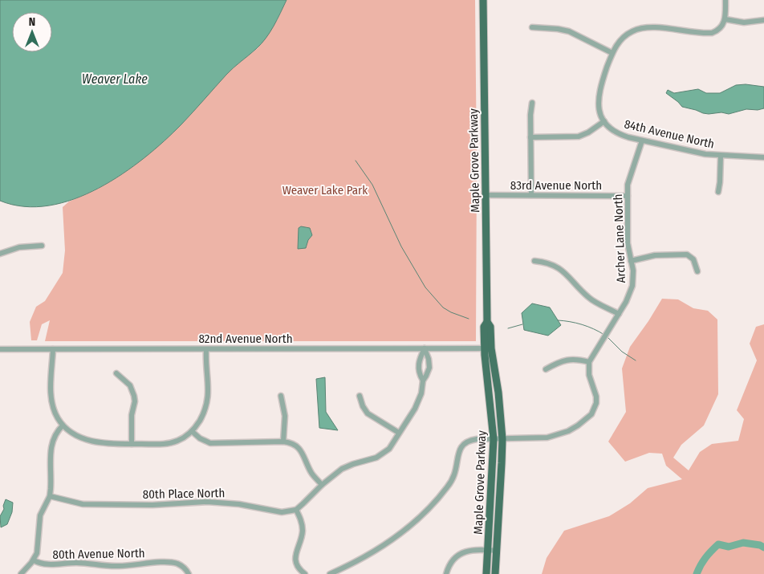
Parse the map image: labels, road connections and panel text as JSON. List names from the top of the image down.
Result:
{
  "streets": {
    "main road": ["Maple Grove Parkway"],
    "street": [
      "84th Avenue North",
      "83rd Avenue North",
      "Archer Lane North",
      "82nd Avenue North",
      "80th Place North",
      "80th Avenue North"
    ]
  },
  "crossings": [
    ["84th Avenue North", "Archer Lane North"],
    ["Maple Grove Parkway", "83rd Avenue North"],
    ["Maple Grove Parkway", "82nd Avenue North"],
    ["83rd Avenue North", "Archer Lane North"]
  ],
  "water": ["Weaver Lake"],
  "parks": ["Weaver Lake Park"],
  "north": "top"
}
